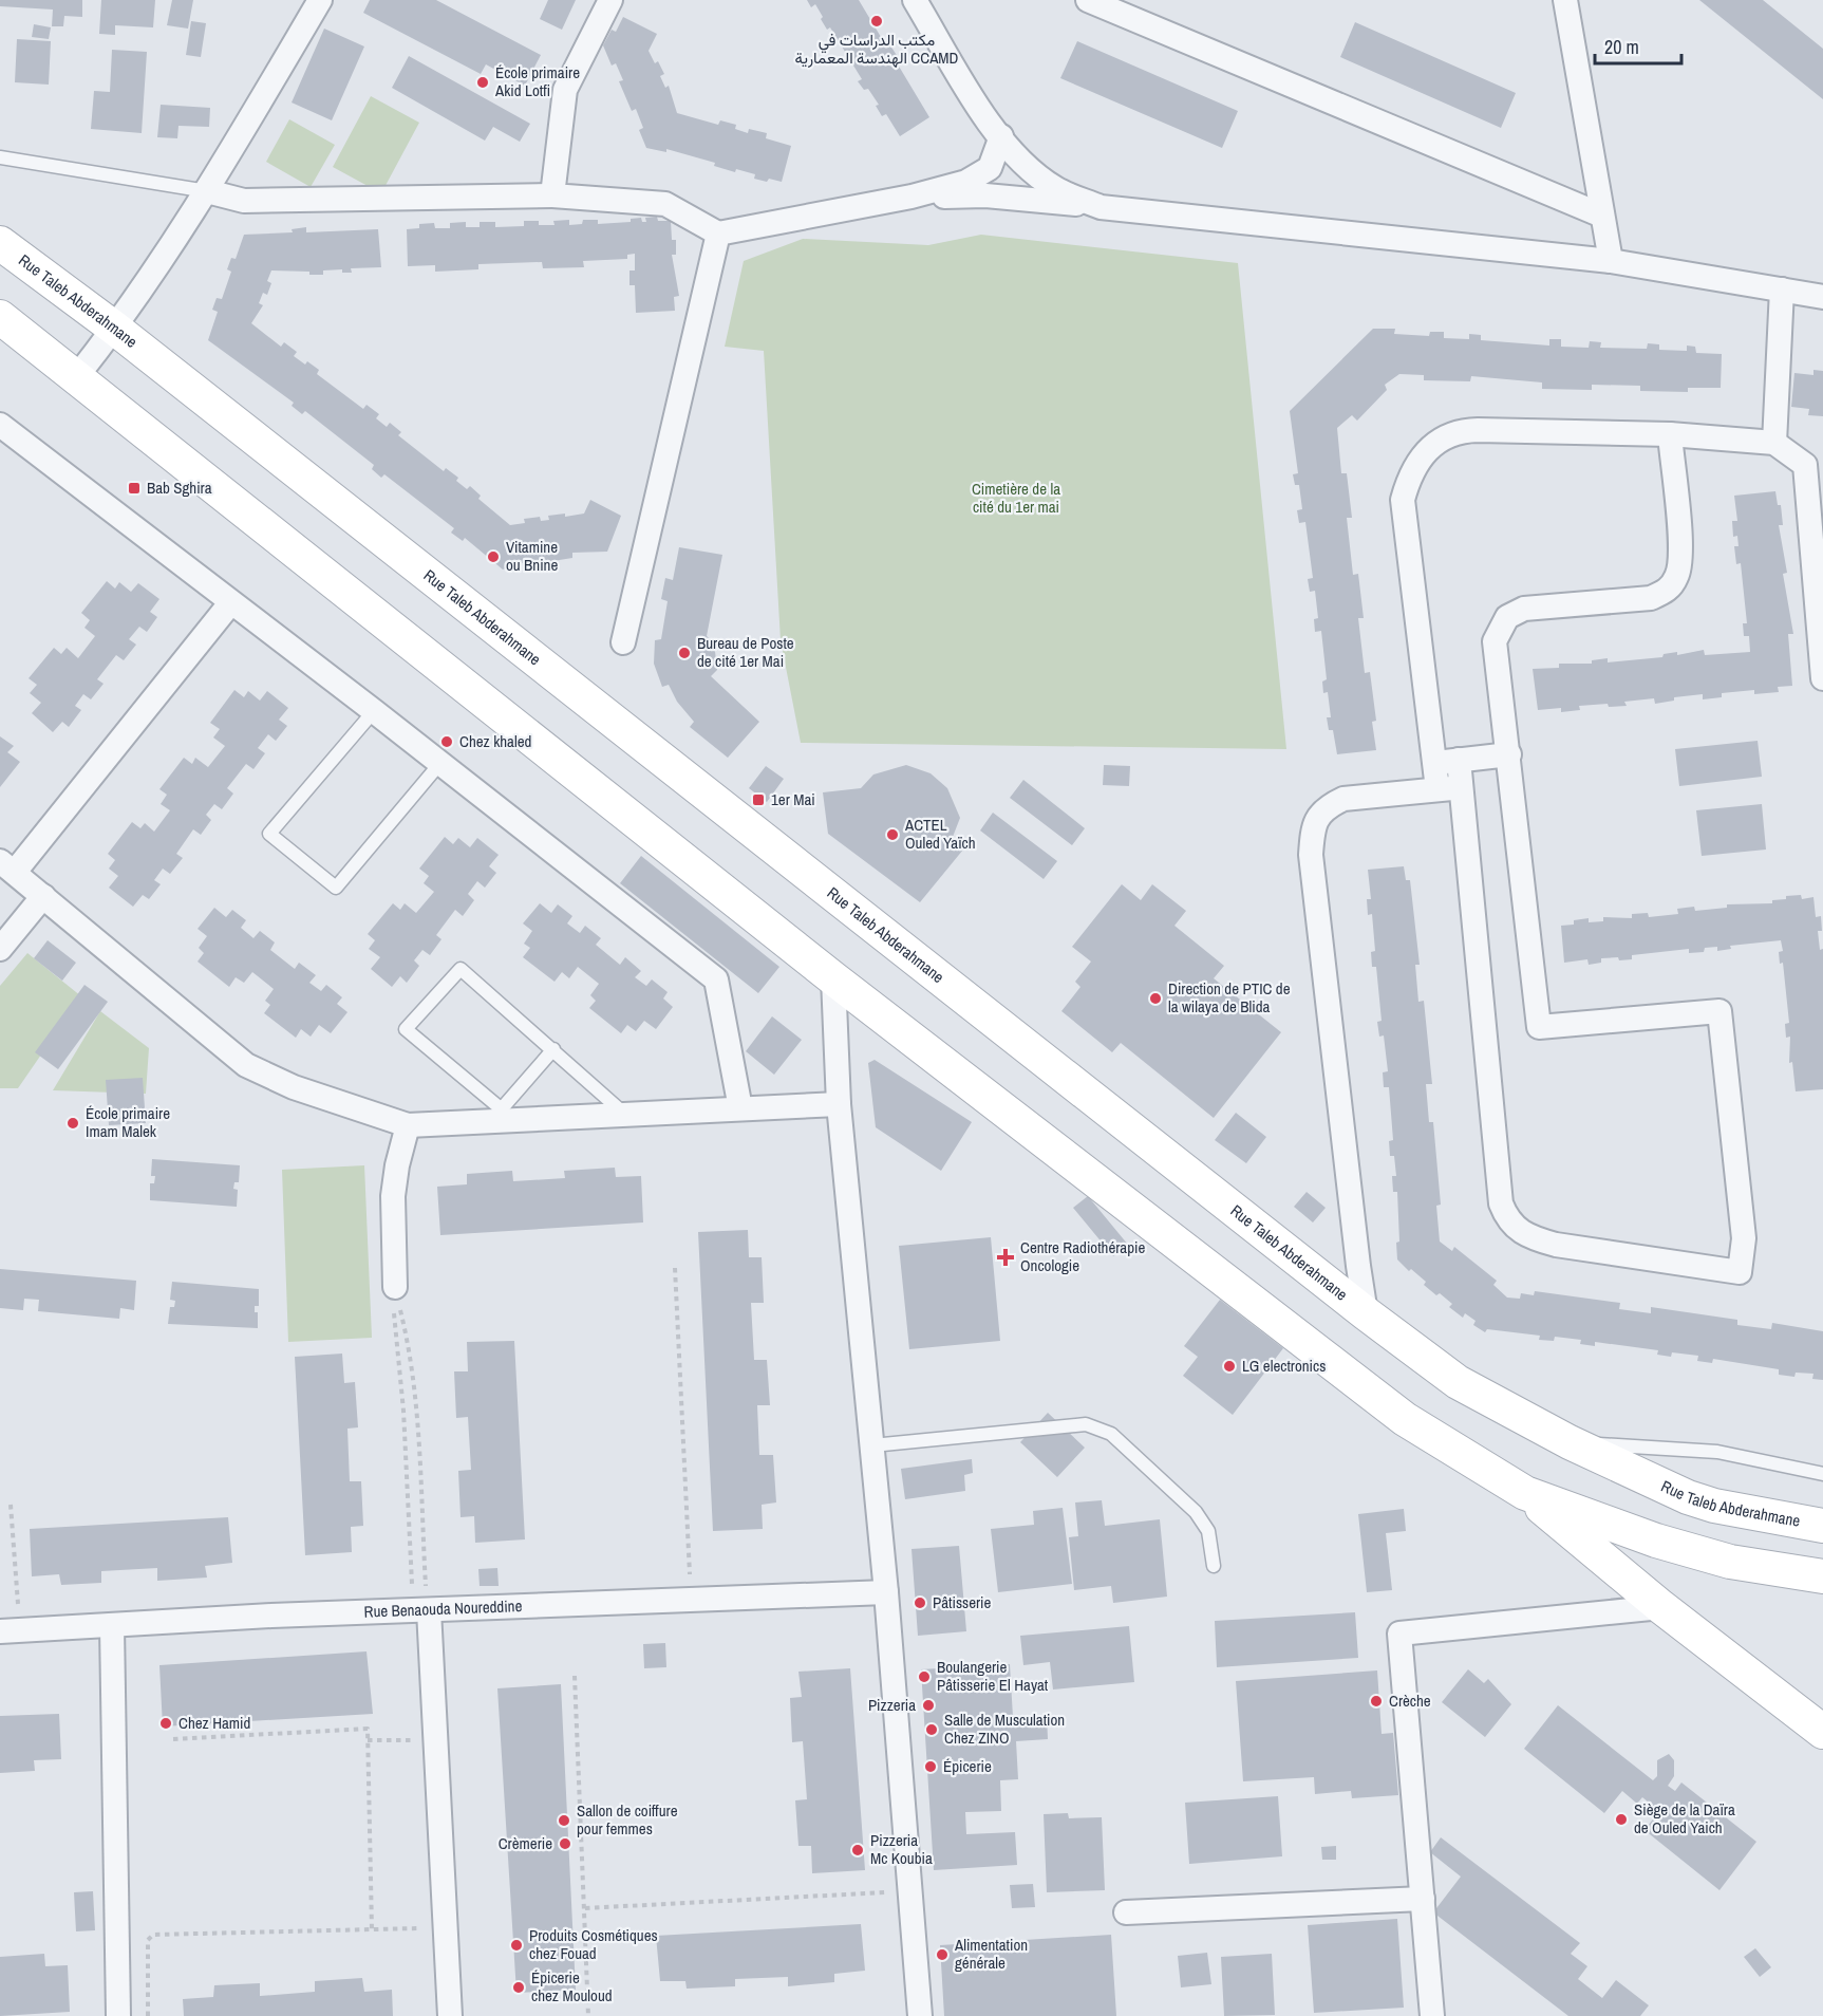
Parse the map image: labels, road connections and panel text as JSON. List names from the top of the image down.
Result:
{
  "streets": {
    "main road": ["Rue Taleb Abderahmane"],
    "street": ["Rue Benaouda Noureddine"]
  },
  "parks": ["Cimetière de la cité du 1er mai"],
  "places": {
    "other": [
      "مكتب الدراسات في الهندسة المعمارية CCAMD",
      "École primaire Akid Lotfi",
      "Vitamine ou Bnine",
      "Bureau de Poste de cité 1er Mai",
      "Chez khaled",
      "ACTEL Ouled Yaïch",
      "Direction de PTIC de la wilaya de Blida",
      "École primaire Imam Malek",
      "LG electronics",
      "Pâtisserie",
      "Boulangerie Pâtisserie El Hayat",
      "Crèche",
      "Pizzeria",
      "Chez Hamid",
      "Salle de Musculation Chez ZINO",
      "Épicerie",
      "Siège de la Daïra de Ouled Yaich",
      "Sallon de coiffure pour femmes",
      "Crèmerie",
      "Pizzeria Mc Koubia",
      "Produits Cosmétiques chez Fouad",
      "Alimentation générale",
      "Épicerie chez Mouloud"
    ],
    "transit": ["Bab Sghira", "1er Mai"],
    "health": ["Centre Radiothérapie Oncologie"]
  },
  "scale_bar": "20 m"
}
